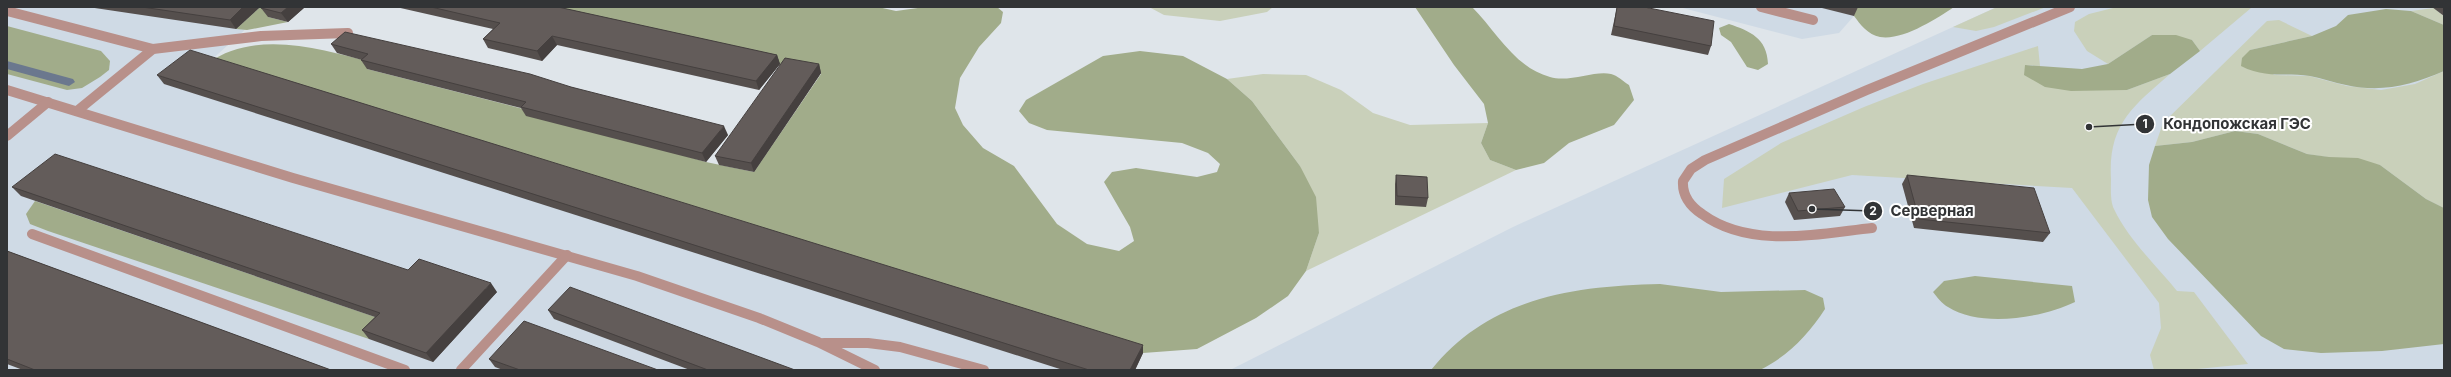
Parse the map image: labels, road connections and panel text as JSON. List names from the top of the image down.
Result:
{
  "places": ["Кондопожская ГЭС", "Серверная"]
}
